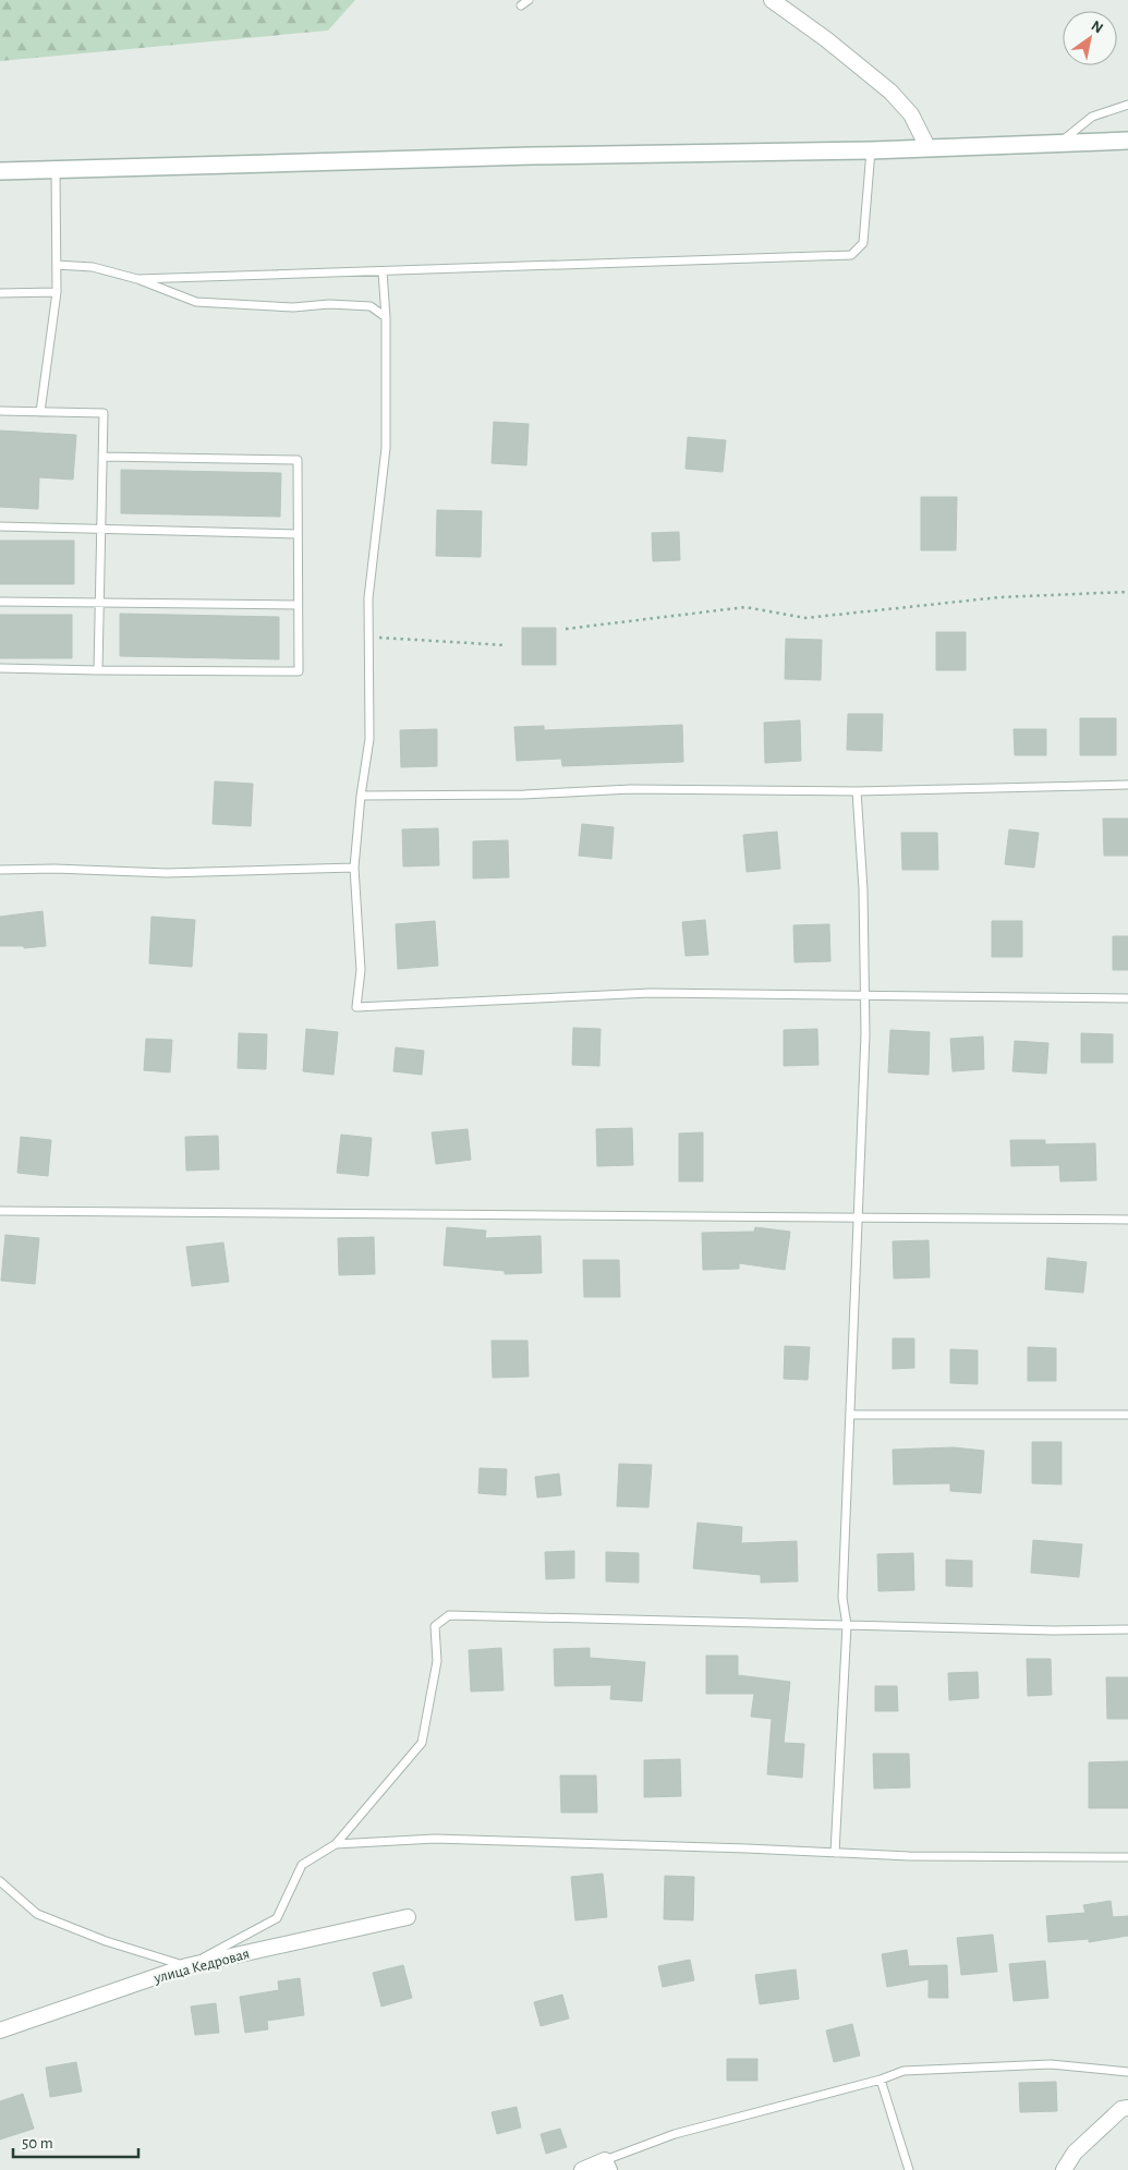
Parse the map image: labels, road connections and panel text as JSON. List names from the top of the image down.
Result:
{
  "streets": {
    "street": ["улица Кедровая"]
  },
  "scale_bar": "50 m",
  "north": "top right"
}
